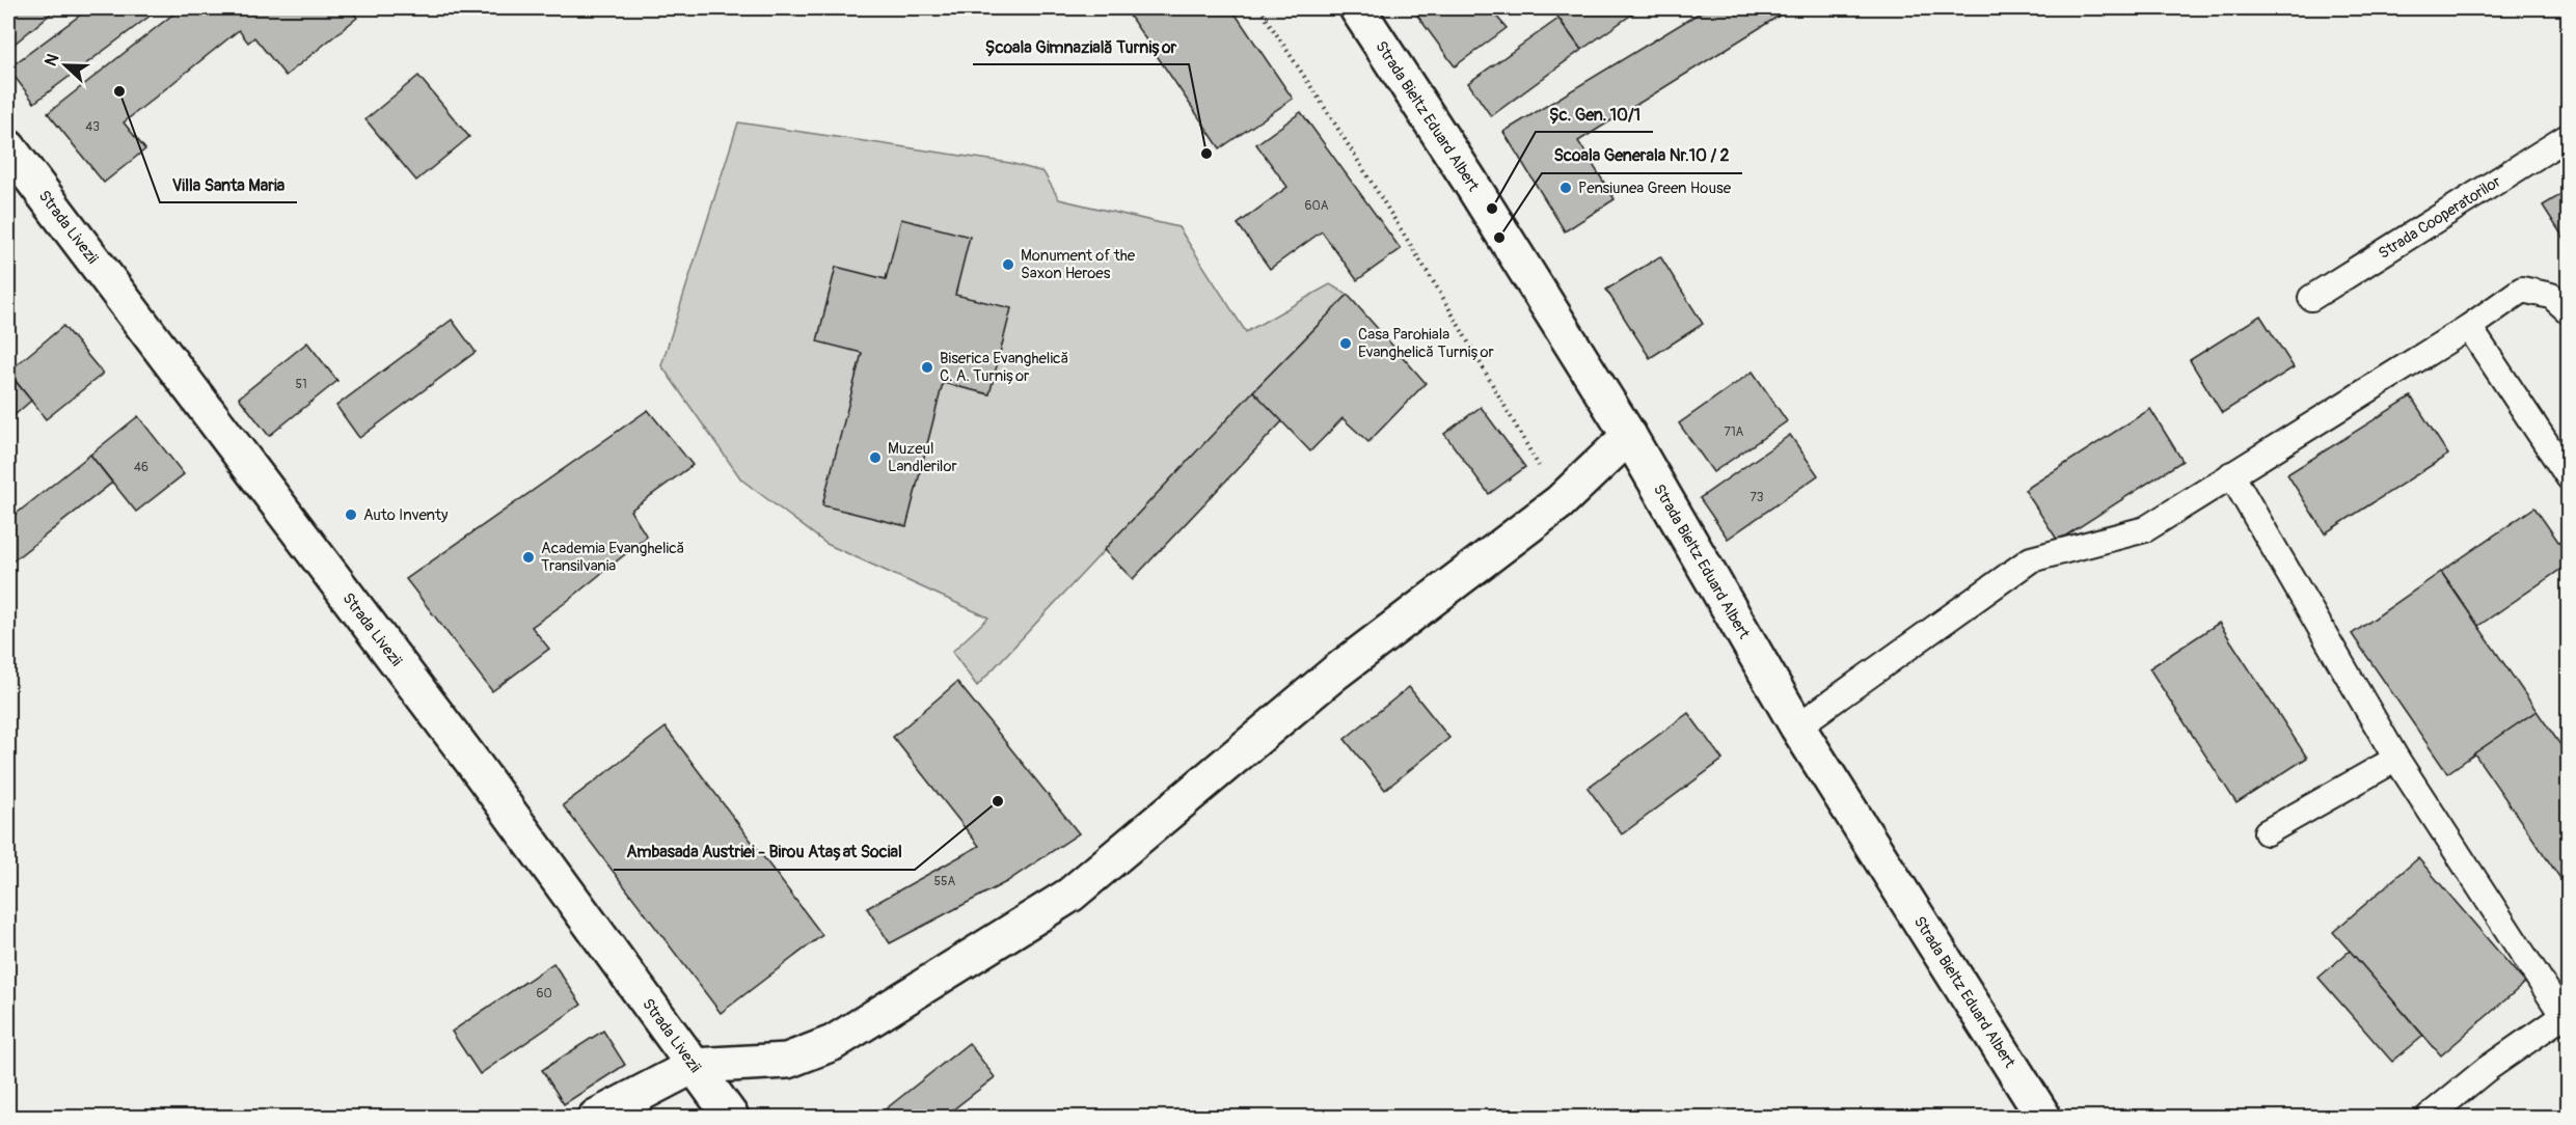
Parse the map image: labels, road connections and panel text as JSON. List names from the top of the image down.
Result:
{
  "streets": {
    "street": ["Strada Bieltz Eduard Albert", "Strada Livezii"],
    "lane": ["Strada Cooperatorilor"]
  },
  "places": [
    "Villa Santa Maria",
    "Școala Gimnazială Turnișor",
    "Pensiunea Green House",
    "Șc. Gen. 10/1",
    "Scoala Generala Nr.10 / 2",
    "Monument of the Saxon Heroes",
    "Casa Parohiala Evanghelică Turnișor",
    "Biserica Evanghelică C. A. Turnișor",
    "Muzeul Landlerilor",
    "Auto Inventy",
    "Academia Evanghelică Transilvania",
    "Ambasada Austriei - Birou Atașat Social"
  ],
  "house_numbers": [
    "43",
    "60A",
    "51",
    "71A",
    "46",
    "73",
    "55A",
    "60"
  ],
  "north": "left"
}
